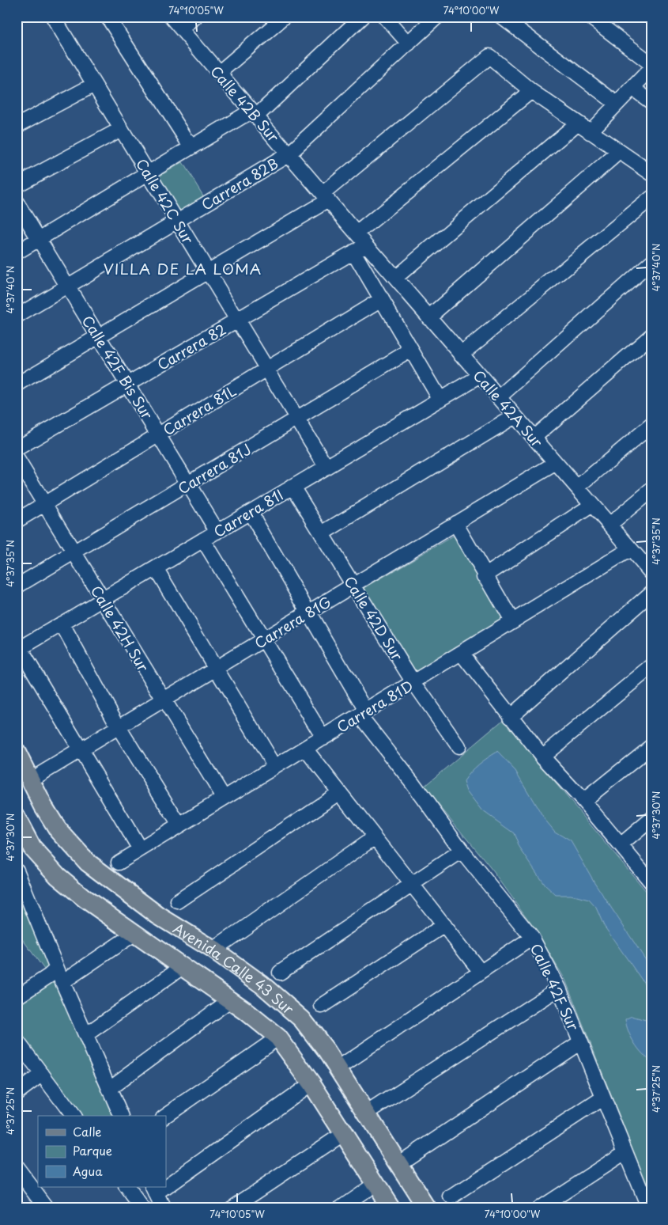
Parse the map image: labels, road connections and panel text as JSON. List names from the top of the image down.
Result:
{
  "streets": {
    "main road": ["Avenida Calle 43 Sur"],
    "street": [
      "Calle 42B Sur",
      "Carrera 82B",
      "Calle 42C Sur",
      "Carrera 82",
      "Calle 42F Bis Sur",
      "Calle 42A Sur",
      "Carrera 81L",
      "Carrera 81J",
      "Carrera 81I",
      "Calle 42D Sur",
      "Carrera 81G",
      "Calle 42H Sur",
      "Carrera 81D",
      "Calle 42F Sur"
    ]
  },
  "crossings": [
    ["Calle 42B Sur", "Carrera 82B"],
    ["Calle 42B Sur", "Carrera 82"],
    ["Calle 42B Sur", "Calle 42A Sur"],
    ["Carrera 82B", "Calle 42C Sur"],
    ["Carrera 82B", "Calle 42F Bis Sur"],
    ["Calle 42C Sur", "Carrera 82"],
    ["Calle 42C Sur", "Carrera 81L"],
    ["Calle 42C Sur", "Carrera 81J"],
    ["Calle 42C Sur", "Carrera 81I"],
    ["Carrera 82", "Calle 42F Bis Sur"],
    ["Carrera 82", "Calle 42A Sur"],
    ["Calle 42F Bis Sur", "Carrera 81L"],
    ["Calle 42F Bis Sur", "Carrera 81J"],
    ["Calle 42F Bis Sur", "Carrera 81I"],
    ["Calle 42A Sur", "Carrera 81I"],
    ["Calle 42A Sur", "Carrera 81G"],
    ["Calle 42A Sur", "Carrera 81D"],
    ["Carrera 81L", "Calle 42H Sur"],
    ["Carrera 81J", "Calle 42H Sur"],
    ["Carrera 81I", "Calle 42D Sur"],
    ["Carrera 81I", "Calle 42H Sur"],
    ["Carrera 81I", "Calle 42F Sur"],
    ["Calle 42D Sur", "Carrera 81G"],
    ["Calle 42D Sur", "Carrera 81D"],
    ["Carrera 81G", "Calle 42H Sur"],
    ["Carrera 81G", "Avenida Calle 43 Sur"],
    ["Carrera 81G", "Calle 42F Sur"],
    ["Calle 42H Sur", "Carrera 81D"],
    ["Carrera 81D", "Calle 42F Sur"]
  ],
  "districts": ["VILLA DE LA LOMA"],
  "legend": ["Calle", "Parque", "Agua"],
  "coordinates": [
    "74°10'05\"W",
    "74°10'00\"W",
    "4°37'40\"N",
    "4°37'35\"N",
    "4°37'30\"N",
    "4°37'25\"N"
  ]
}
